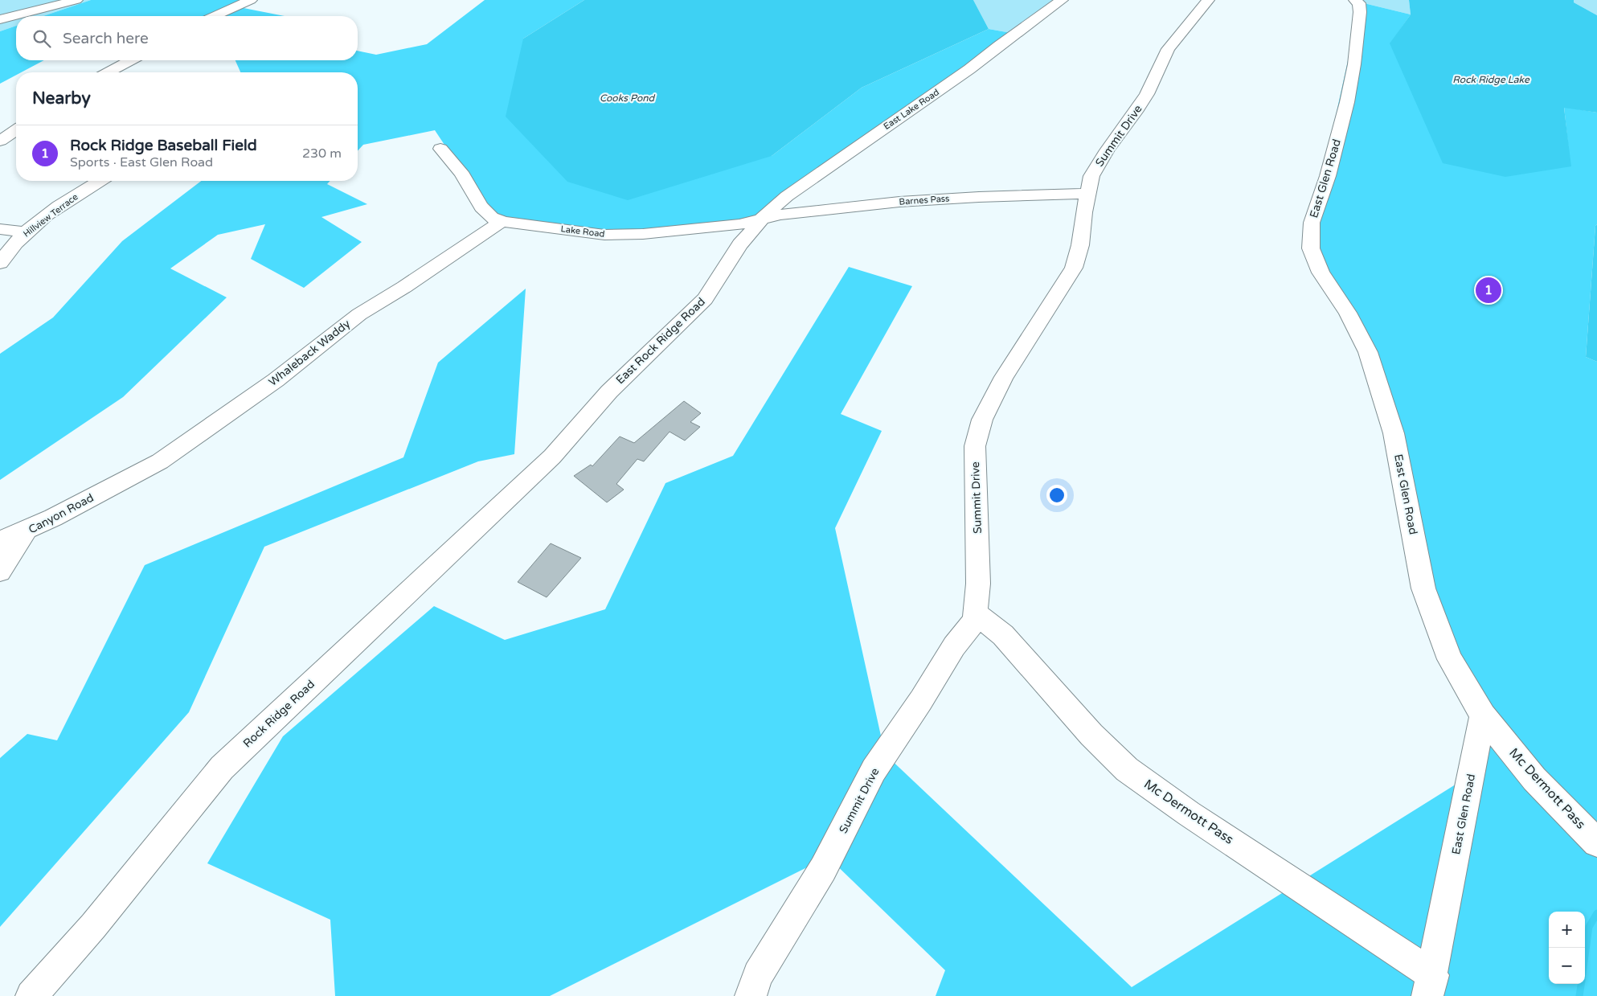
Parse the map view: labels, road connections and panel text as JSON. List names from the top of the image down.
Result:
{
  "streets": {
    "street": [
      "East Lake Road",
      "Summit Drive",
      "East Glen Road",
      "Barnes Pass",
      "Hillview Terrace",
      "Lake Road",
      "East Rock Ridge Road",
      "Whaleback Waddy",
      "Canyon Road",
      "Rock Ridge Road",
      "Mc Dermott Pass"
    ]
  },
  "crossings": [
    ["East Lake Road", "Barnes Pass"],
    ["East Lake Road", "Lake Road"],
    ["East Lake Road", "East Rock Ridge Road"],
    ["Summit Drive", "Barnes Pass"],
    ["Summit Drive", "Mc Dermott Pass"],
    ["East Glen Road", "Mc Dermott Pass"],
    ["Barnes Pass", "Lake Road"],
    ["Barnes Pass", "East Rock Ridge Road"],
    ["Lake Road", "East Rock Ridge Road"],
    ["Lake Road", "Whaleback Waddy"],
    ["East Rock Ridge Road", "Rock Ridge Road"],
    ["Whaleback Waddy", "Canyon Road"]
  ],
  "water": ["Rock Ridge Lake", "Cooks Pond"],
  "page": {
    "search": "Search here",
    "heading": "Nearby",
    "list": [
      {
        "mark": "1",
        "name": "Rock Ridge Baseball Field",
        "note": "Sports · East Glen Road",
        "value": "230 m"
      }
    ],
    "pins": "1",
    "map_buttons": ["+", "−"]
  }
}
